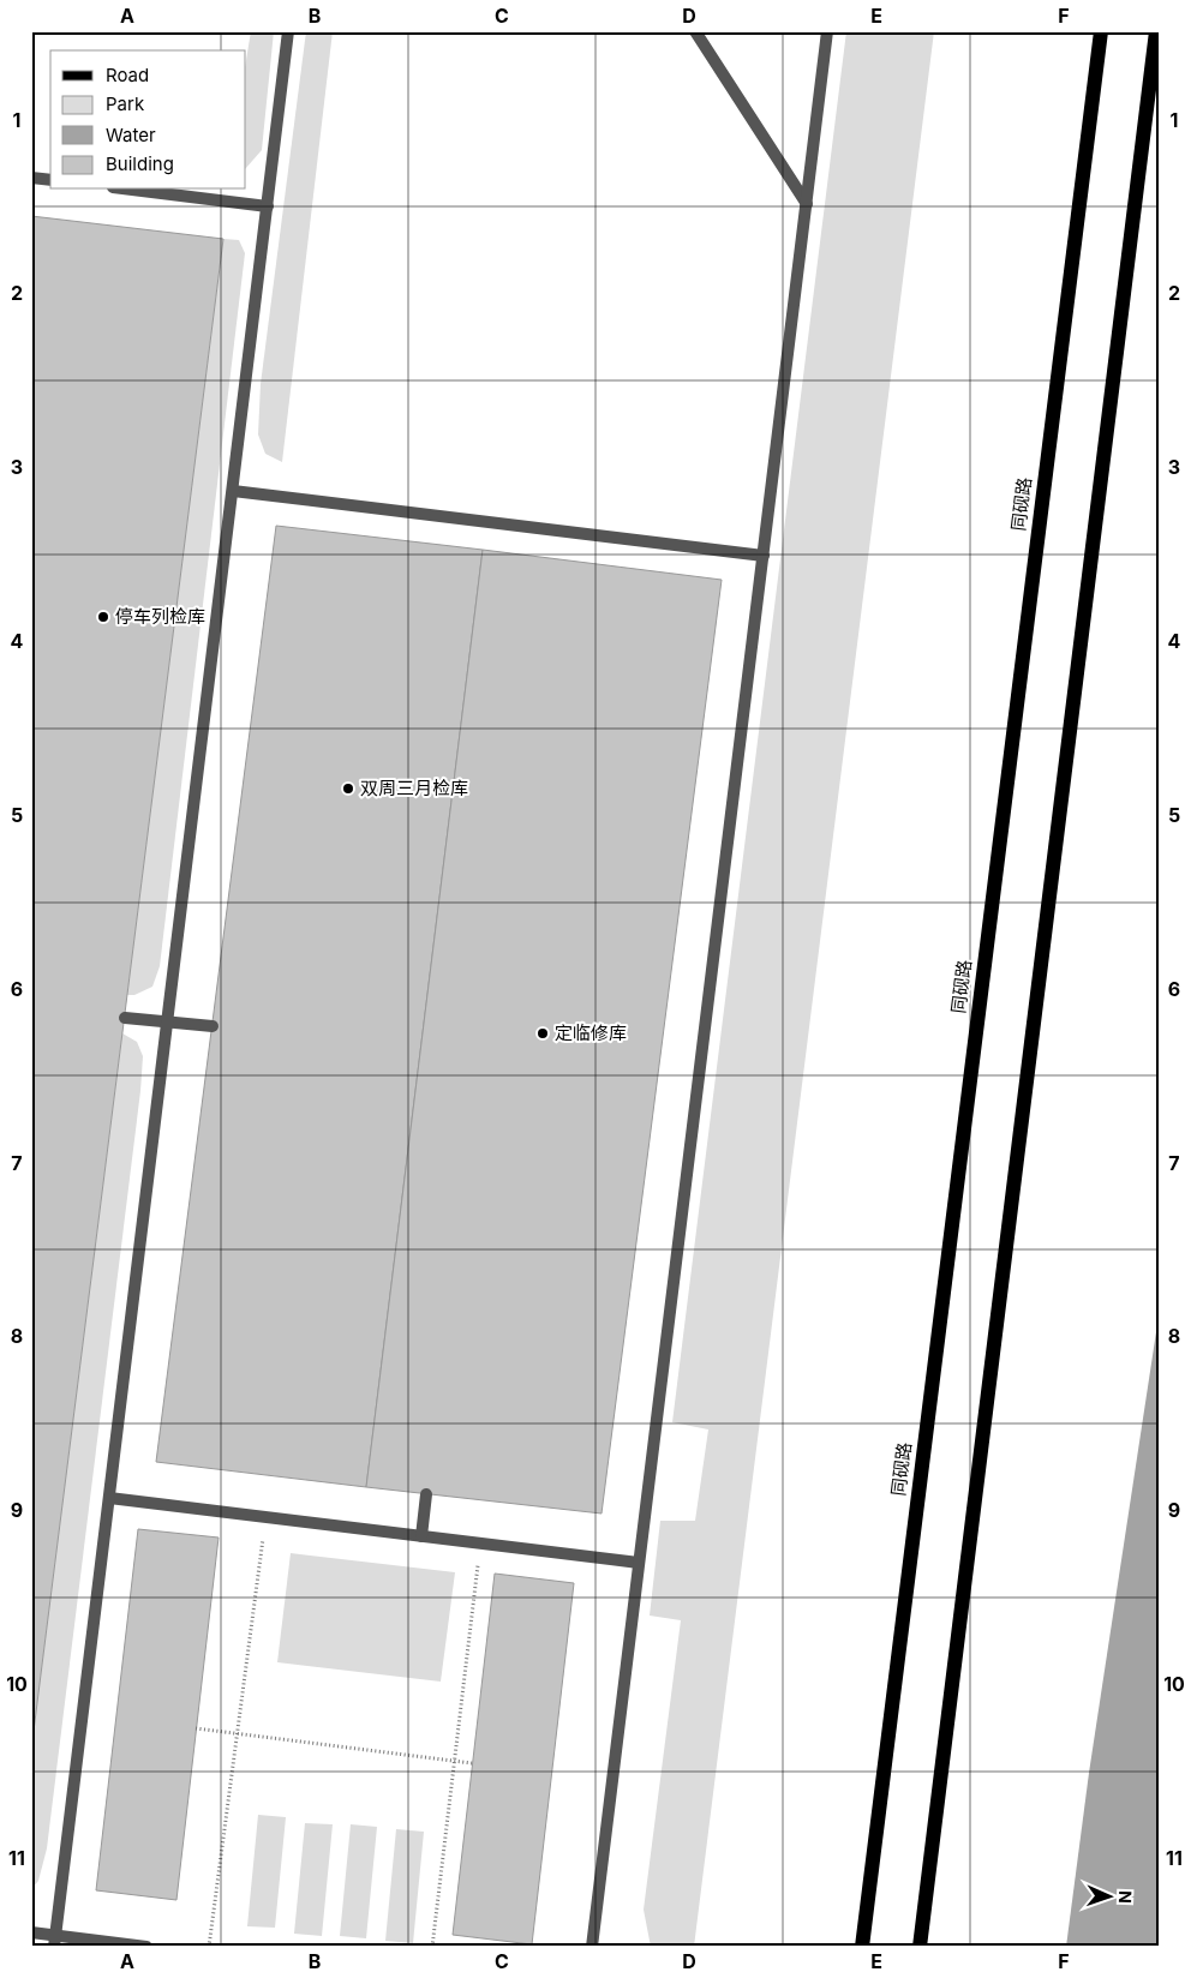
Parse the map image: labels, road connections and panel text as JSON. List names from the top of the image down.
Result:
{
  "streets": {
    "main road": ["同砚路"]
  },
  "places": ["停车列检库", "双周三月检库", "定临修库"],
  "legend": [
    "Road",
    "Park",
    "Water",
    "Building"
  ],
  "north": "right",
  "grid": {
    "columns": [
      "A",
      "B",
      "C",
      "D",
      "E",
      "F"
    ],
    "rows": [
      "1",
      "2",
      "3",
      "4",
      "5",
      "6",
      "7",
      "8",
      "9",
      "10",
      "11"
    ]
  }
}
